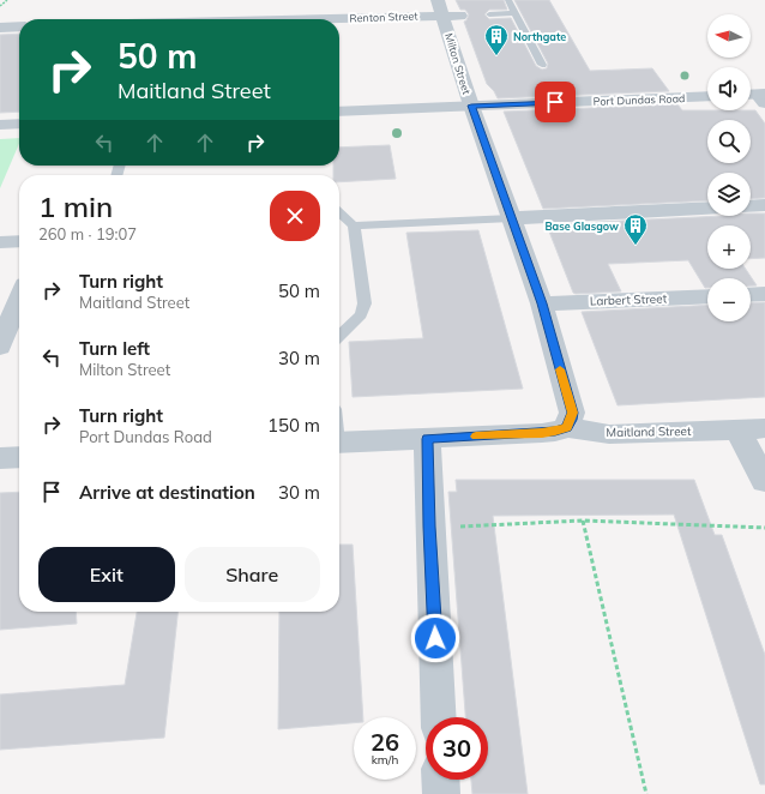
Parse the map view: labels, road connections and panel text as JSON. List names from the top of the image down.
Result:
{
  "streets": {
    "street": [
      "Renton Street",
      "Milton Street",
      "Port Dundas Road",
      "Larbert Street",
      "Maitland Street"
    ]
  },
  "crossings": [
    ["Renton Street", "Milton Street"],
    ["Milton Street", "Port Dundas Road"],
    ["Milton Street", "Larbert Street"],
    ["Milton Street", "Maitland Street"]
  ],
  "places": {
    "building": ["Northgate", "Base Glasgow"]
  },
  "north": "left",
  "page": {
    "map_buttons": ["+", "−"],
    "turn": ["50 m", "Maitland Street"],
    "heading": ["1 min", "260 m · 19:07"],
    "list": [
      {
        "name": "Turn right",
        "note": "Maitland Street",
        "value": "50 m"
      },
      {
        "name": "Turn left",
        "note": "Milton Street",
        "value": "30 m"
      },
      {
        "name": "Turn right",
        "note": "Port Dundas Road",
        "value": "150 m"
      },
      {
        "name": "Arrive at destination",
        "value": "30 m"
      }
    ],
    "buttons": ["Exit", "Share"],
    "speed": "26 km/h",
    "limit": "30"
  }
}
